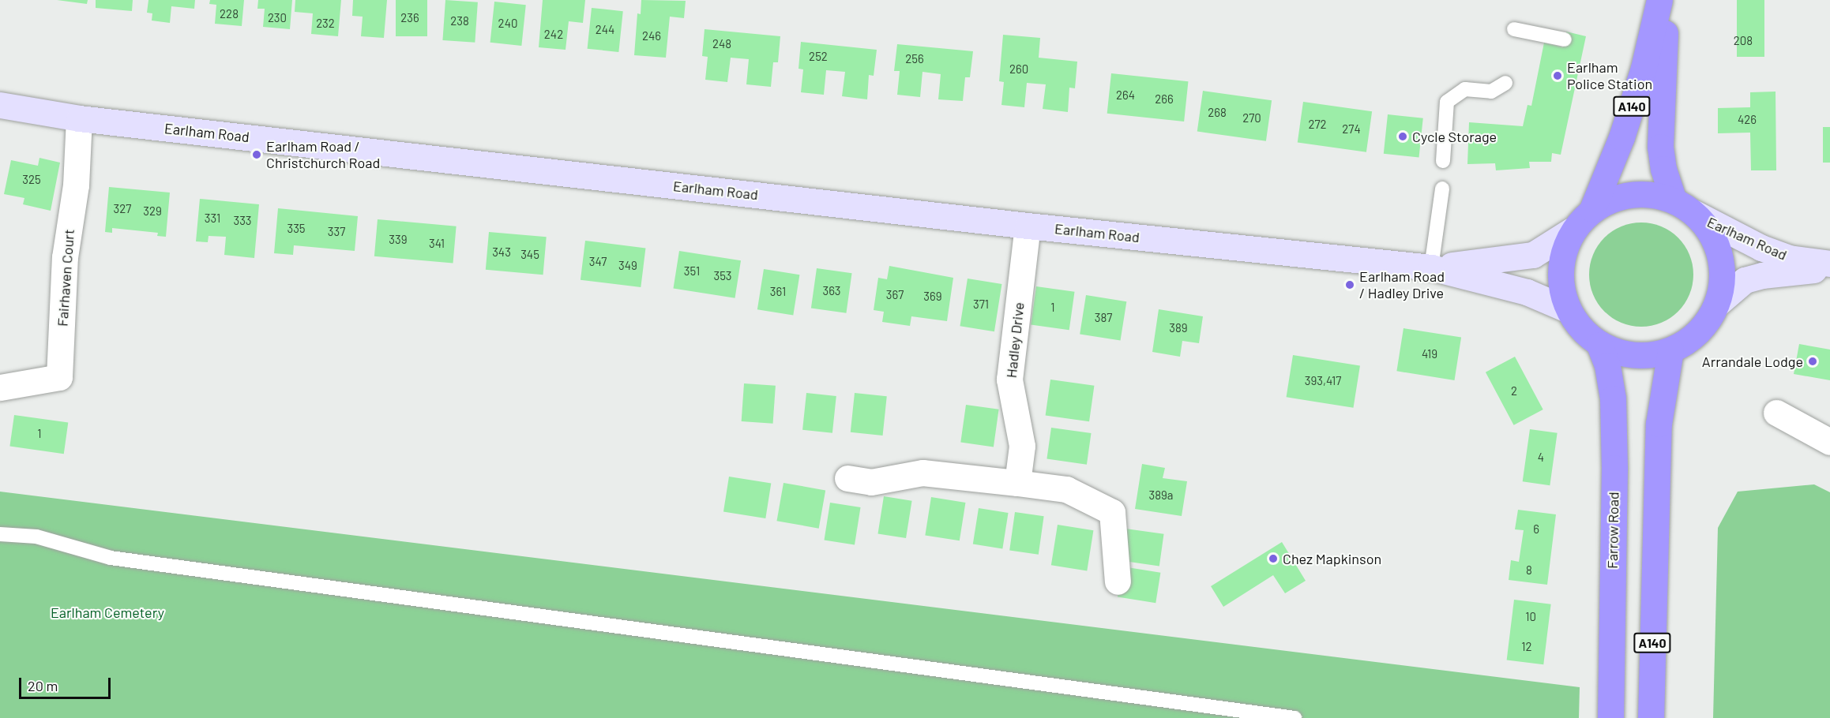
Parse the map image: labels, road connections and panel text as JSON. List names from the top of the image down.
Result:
{
  "streets": {
    "highway": ["A140", "Farrow Road"],
    "main road": ["Earlham Road"],
    "street": ["Fairhaven Court", "Hadley Drive"]
  },
  "crossings": [
    ["A140", "Earlham Road"],
    ["A140", "Farrow Road"],
    ["Earlham Road", "Fairhaven Court"],
    ["Earlham Road", "Hadley Drive"],
    ["Earlham Road", "Farrow Road"]
  ],
  "parks": ["Earlham Cemetery"],
  "places": [
    "Earlham Police Station",
    "Cycle Storage",
    "Earlham Road / Christchurch Road",
    "Earlham Road / Hadley Drive",
    "Arrandale Lodge",
    "Chez Mapkinson"
  ],
  "house_numbers": [
    "228",
    "230",
    "236",
    "238",
    "232",
    "240",
    "244",
    "242",
    "246",
    "208",
    "248",
    "252",
    "256",
    "260",
    "264",
    "266",
    "268",
    "270",
    "426",
    "272",
    "274",
    "325",
    "327",
    "329",
    "331",
    "333",
    "335",
    "337",
    "339",
    "341",
    "343",
    "345",
    "347",
    "349",
    "351",
    "353",
    "363",
    "361",
    "367",
    "369",
    "371",
    "1",
    "387",
    "389",
    "419",
    "393,417",
    "2",
    "1",
    "4",
    "389a",
    "6",
    "8",
    "10",
    "12"
  ],
  "scale_bar": "20 m"
}
